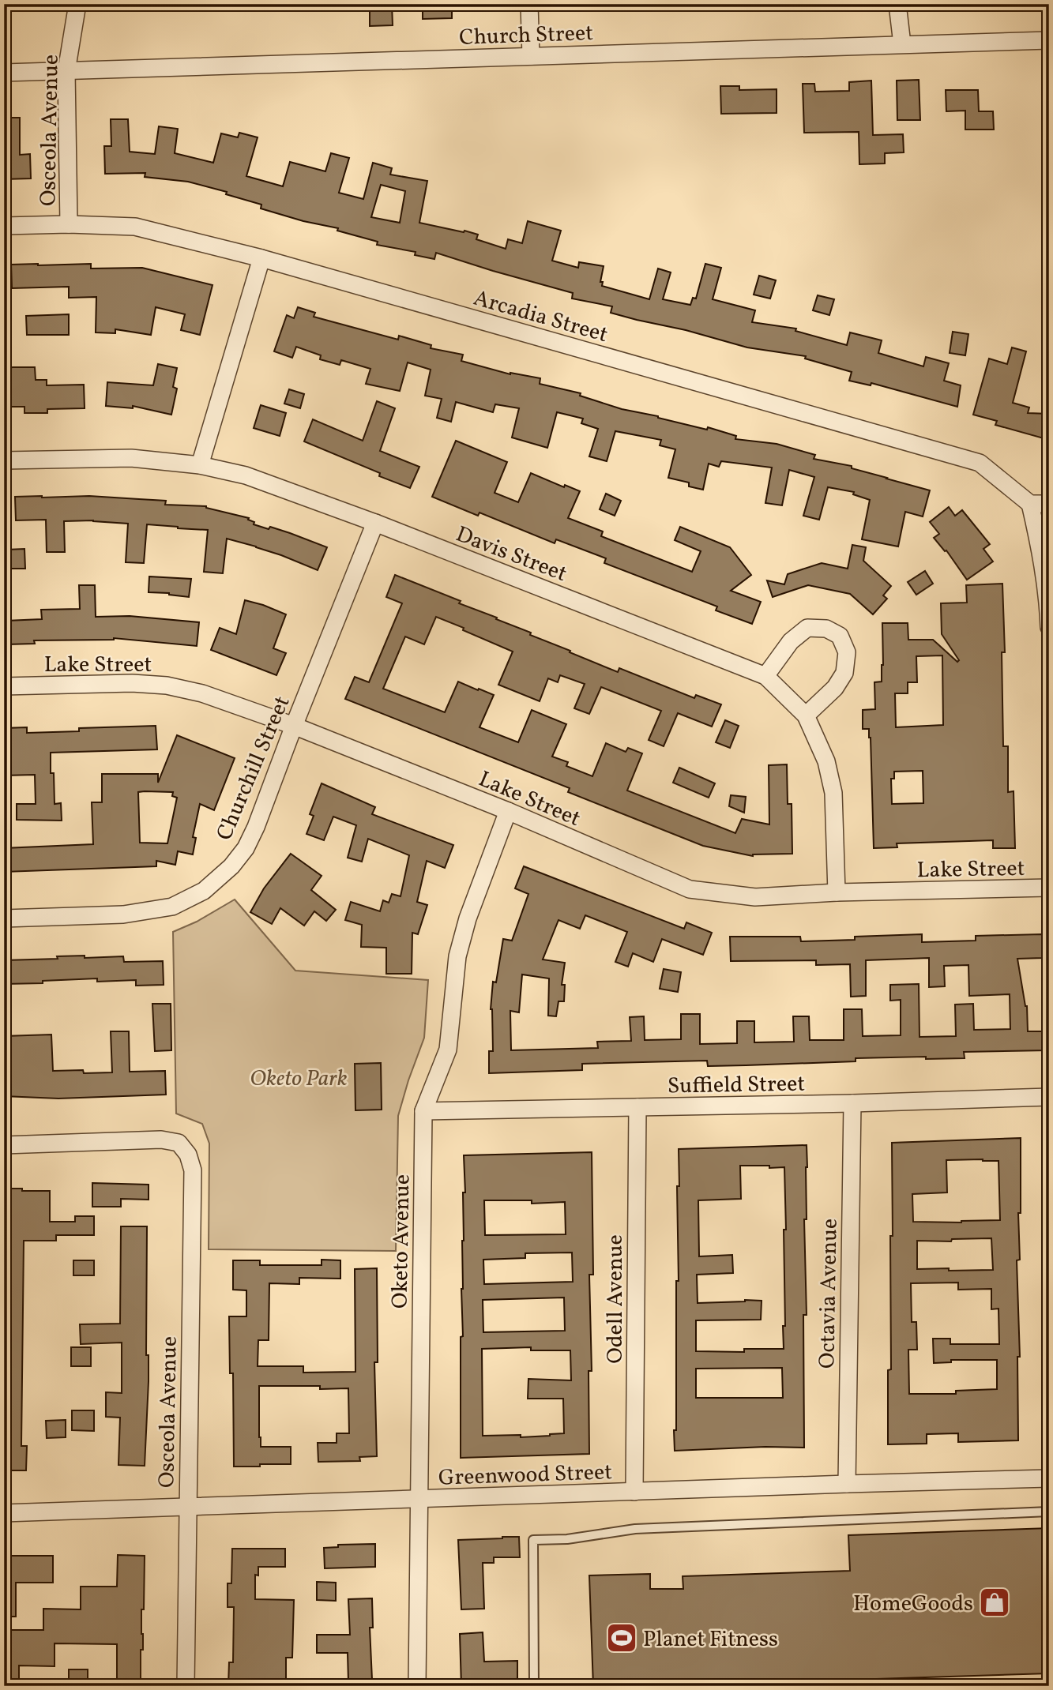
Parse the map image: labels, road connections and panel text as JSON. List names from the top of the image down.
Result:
{
  "streets": {
    "street": [
      "Church Street",
      "Osceola Avenue",
      "Arcadia Street",
      "Davis Street",
      "Lake Street",
      "Churchill Street",
      "Suffield Street",
      "Oketo Avenue",
      "Octavia Avenue",
      "Odell Avenue",
      "Greenwood Street"
    ]
  },
  "crossings": [
    ["Church Street", "Osceola Avenue"],
    ["Osceola Avenue", "Arcadia Street"],
    ["Osceola Avenue", "Greenwood Street"],
    ["Davis Street", "Lake Street"],
    ["Davis Street", "Churchill Street"],
    ["Lake Street", "Churchill Street"],
    ["Lake Street", "Oketo Avenue"],
    ["Suffield Street", "Oketo Avenue"],
    ["Suffield Street", "Octavia Avenue"],
    ["Suffield Street", "Odell Avenue"],
    ["Oketo Avenue", "Greenwood Street"],
    ["Octavia Avenue", "Greenwood Street"],
    ["Odell Avenue", "Greenwood Street"]
  ],
  "parks": ["Oketo Park"],
  "places": {
    "shop": ["HomeGoods"],
    "sports": ["Planet Fitness"]
  }
}
